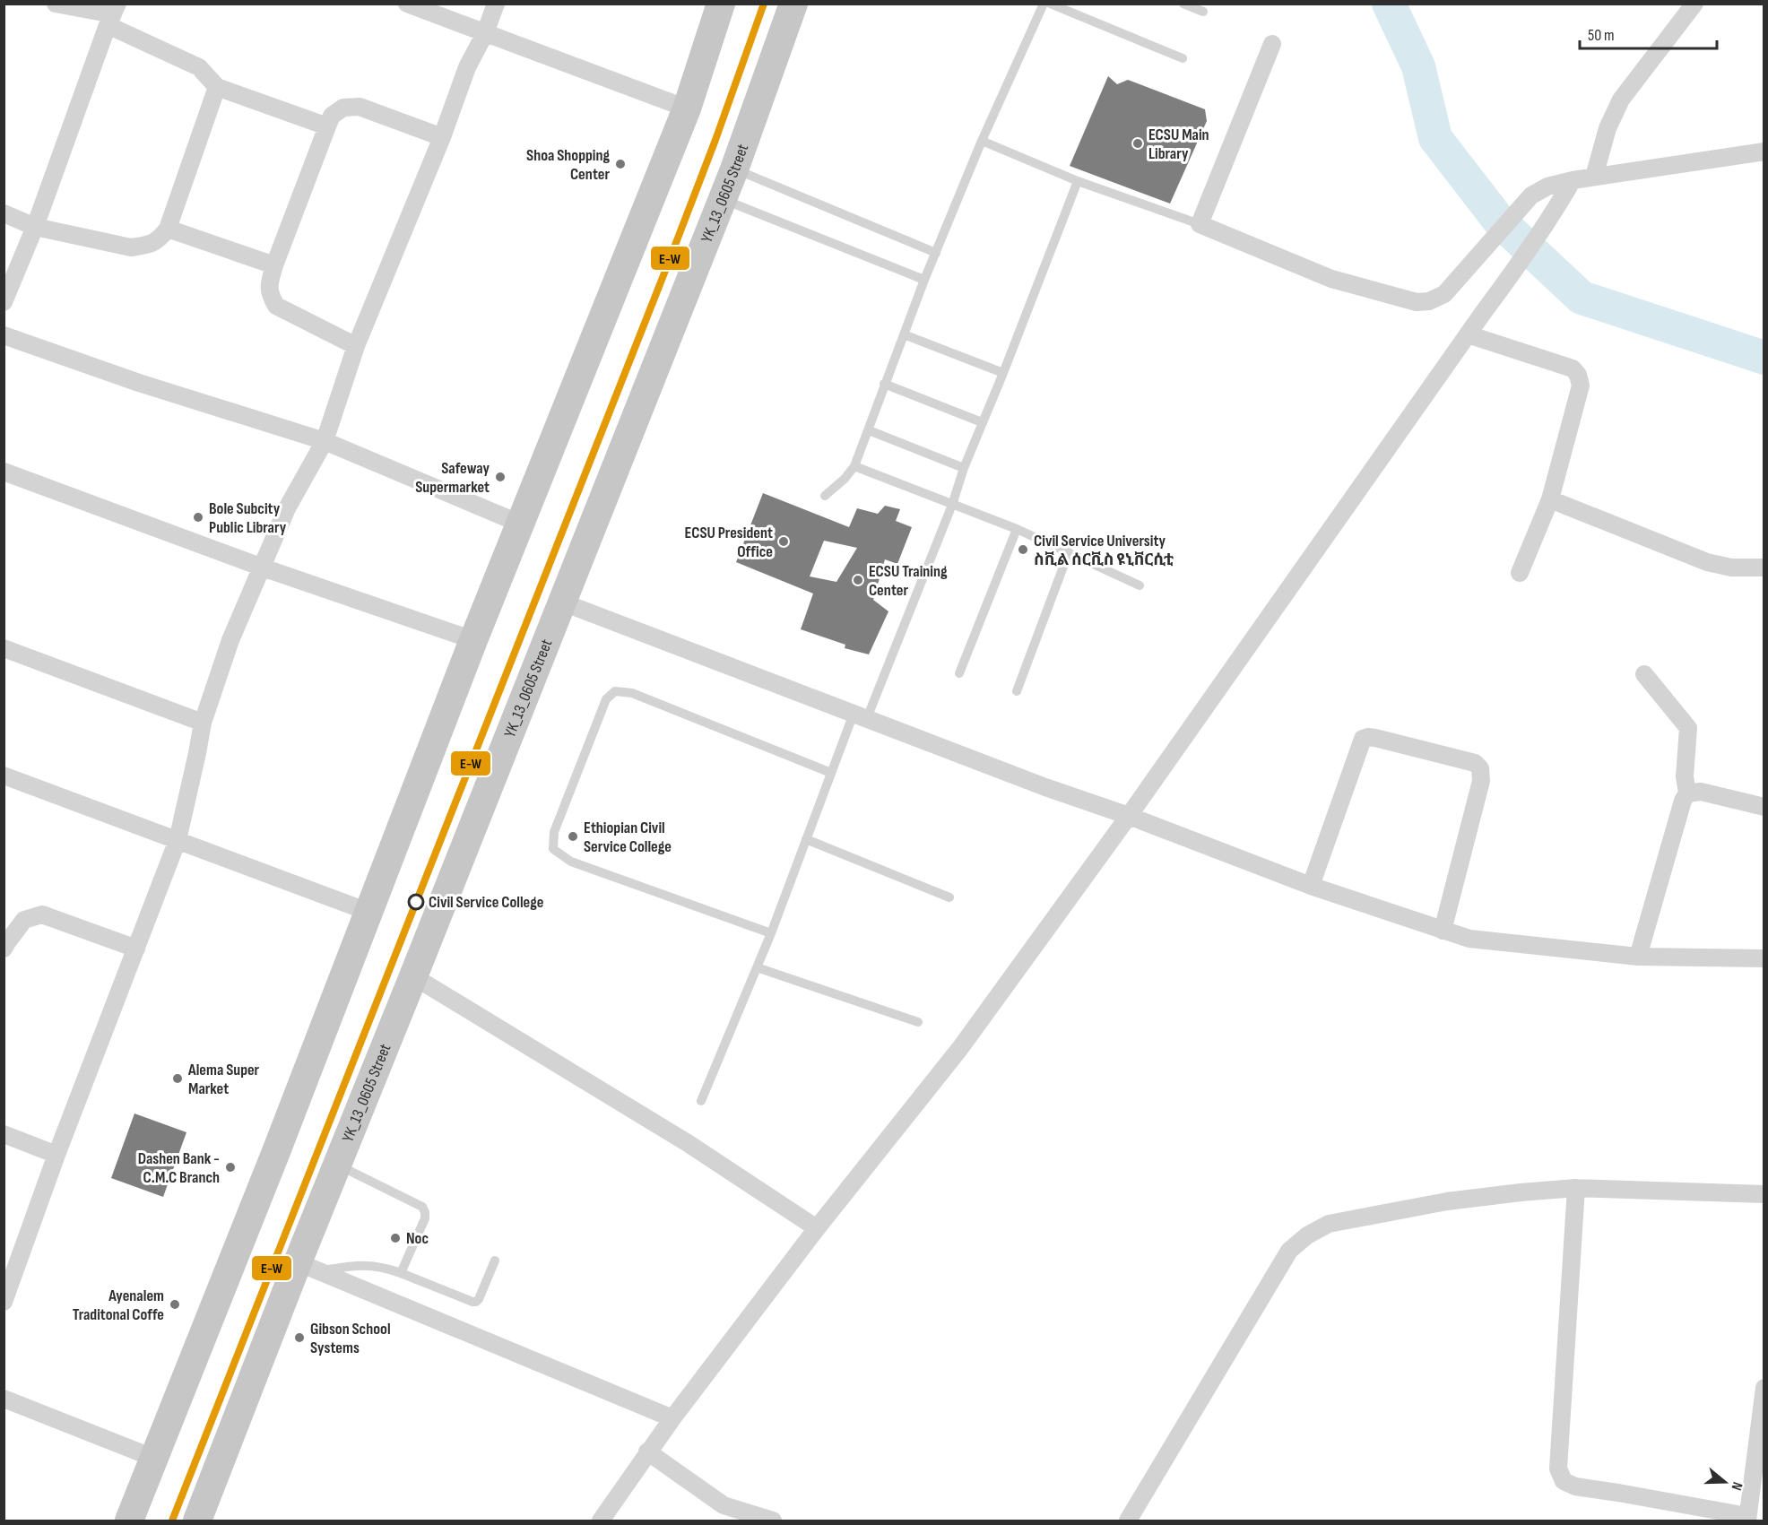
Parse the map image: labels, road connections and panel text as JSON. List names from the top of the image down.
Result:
{
  "streets": {
    "main road": ["YK_13_0605 Street"]
  },
  "places": [
    "ECSU Main Library",
    "Shoa Shopping Center",
    "Safeway Supermarket",
    "Bole Subcity Public Library",
    "ECSU President Office",
    "Civil Service University ስቪል ሰርቪስ ዩኒቨርሲቲ",
    "ECSU Training Center",
    "Ethiopian Civil Service College",
    "Civil Service College",
    "Alema Super Market",
    "Dashen Bank - C.M.C Branch",
    "Noc",
    "Ayenalem Traditonal Coffe",
    "Gibson School Systems"
  ],
  "lines": ["transit line E-W"],
  "scale_bar": "50 m",
  "north": "right"
}
